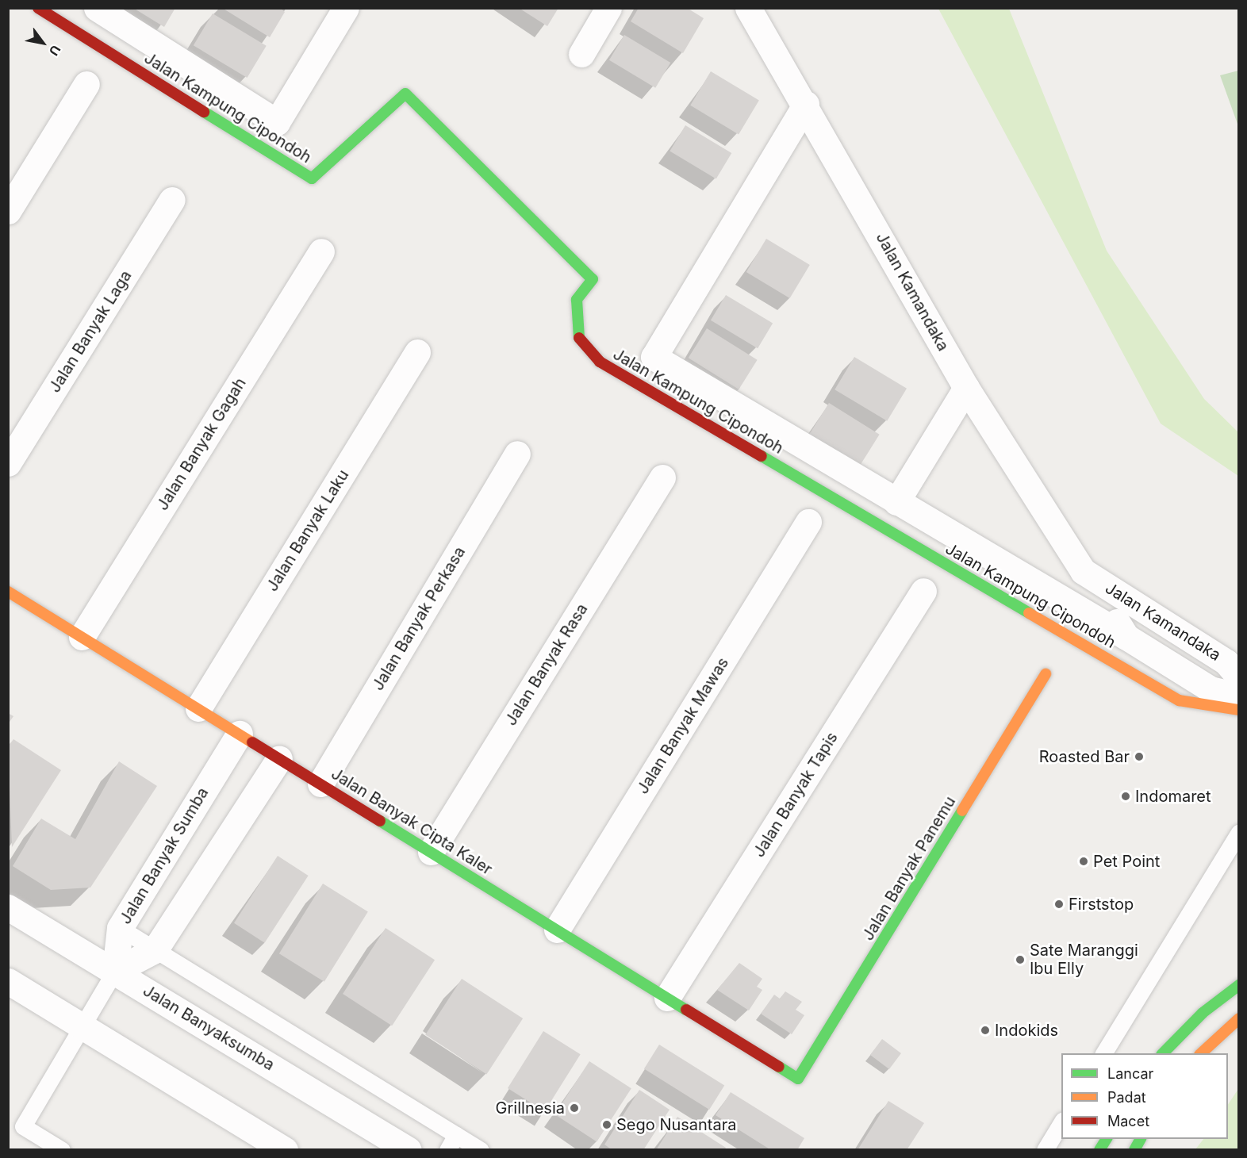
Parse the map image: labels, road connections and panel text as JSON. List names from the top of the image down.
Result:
{
  "streets": {
    "street": [
      "Jalan Kampung Cipondoh",
      "Jalan Kamandaka",
      "Jalan Banyak Laga",
      "Jalan Banyak Gagah",
      "Jalan Banyak Laku",
      "Jalan Banyak Perkasa",
      "Jalan Banyak Rasa",
      "Jalan Banyak Mawas",
      "Jalan Banyak Tapis",
      "Jalan Banyak Cipta Kaler",
      "Jalan Banyak Sumba",
      "Jalan Banyak Panemu",
      "Jalan Banyaksumba"
    ]
  },
  "crossings": [
    ["Jalan Banyak Gagah", "Jalan Banyak Cipta Kaler"],
    ["Jalan Banyak Laku", "Jalan Banyak Cipta Kaler"],
    ["Jalan Banyak Perkasa", "Jalan Banyak Cipta Kaler"],
    ["Jalan Banyak Rasa", "Jalan Banyak Cipta Kaler"],
    ["Jalan Banyak Mawas", "Jalan Banyak Cipta Kaler"],
    ["Jalan Banyak Tapis", "Jalan Banyak Cipta Kaler"],
    ["Jalan Banyak Cipta Kaler", "Jalan Banyak Sumba"],
    ["Jalan Banyak Cipta Kaler", "Jalan Banyak Panemu"],
    ["Jalan Banyak Sumba", "Jalan Banyaksumba"]
  ],
  "places": [
    "Roasted Bar",
    "Indomaret",
    "Pet Point",
    "Firststop",
    "Sate Maranggi Ibu Elly",
    "Indokids",
    "Grillnesia",
    "Sego Nusantara"
  ],
  "legend": ["Lancar", "Padat", "Macet"],
  "north": "bottom right"
}
